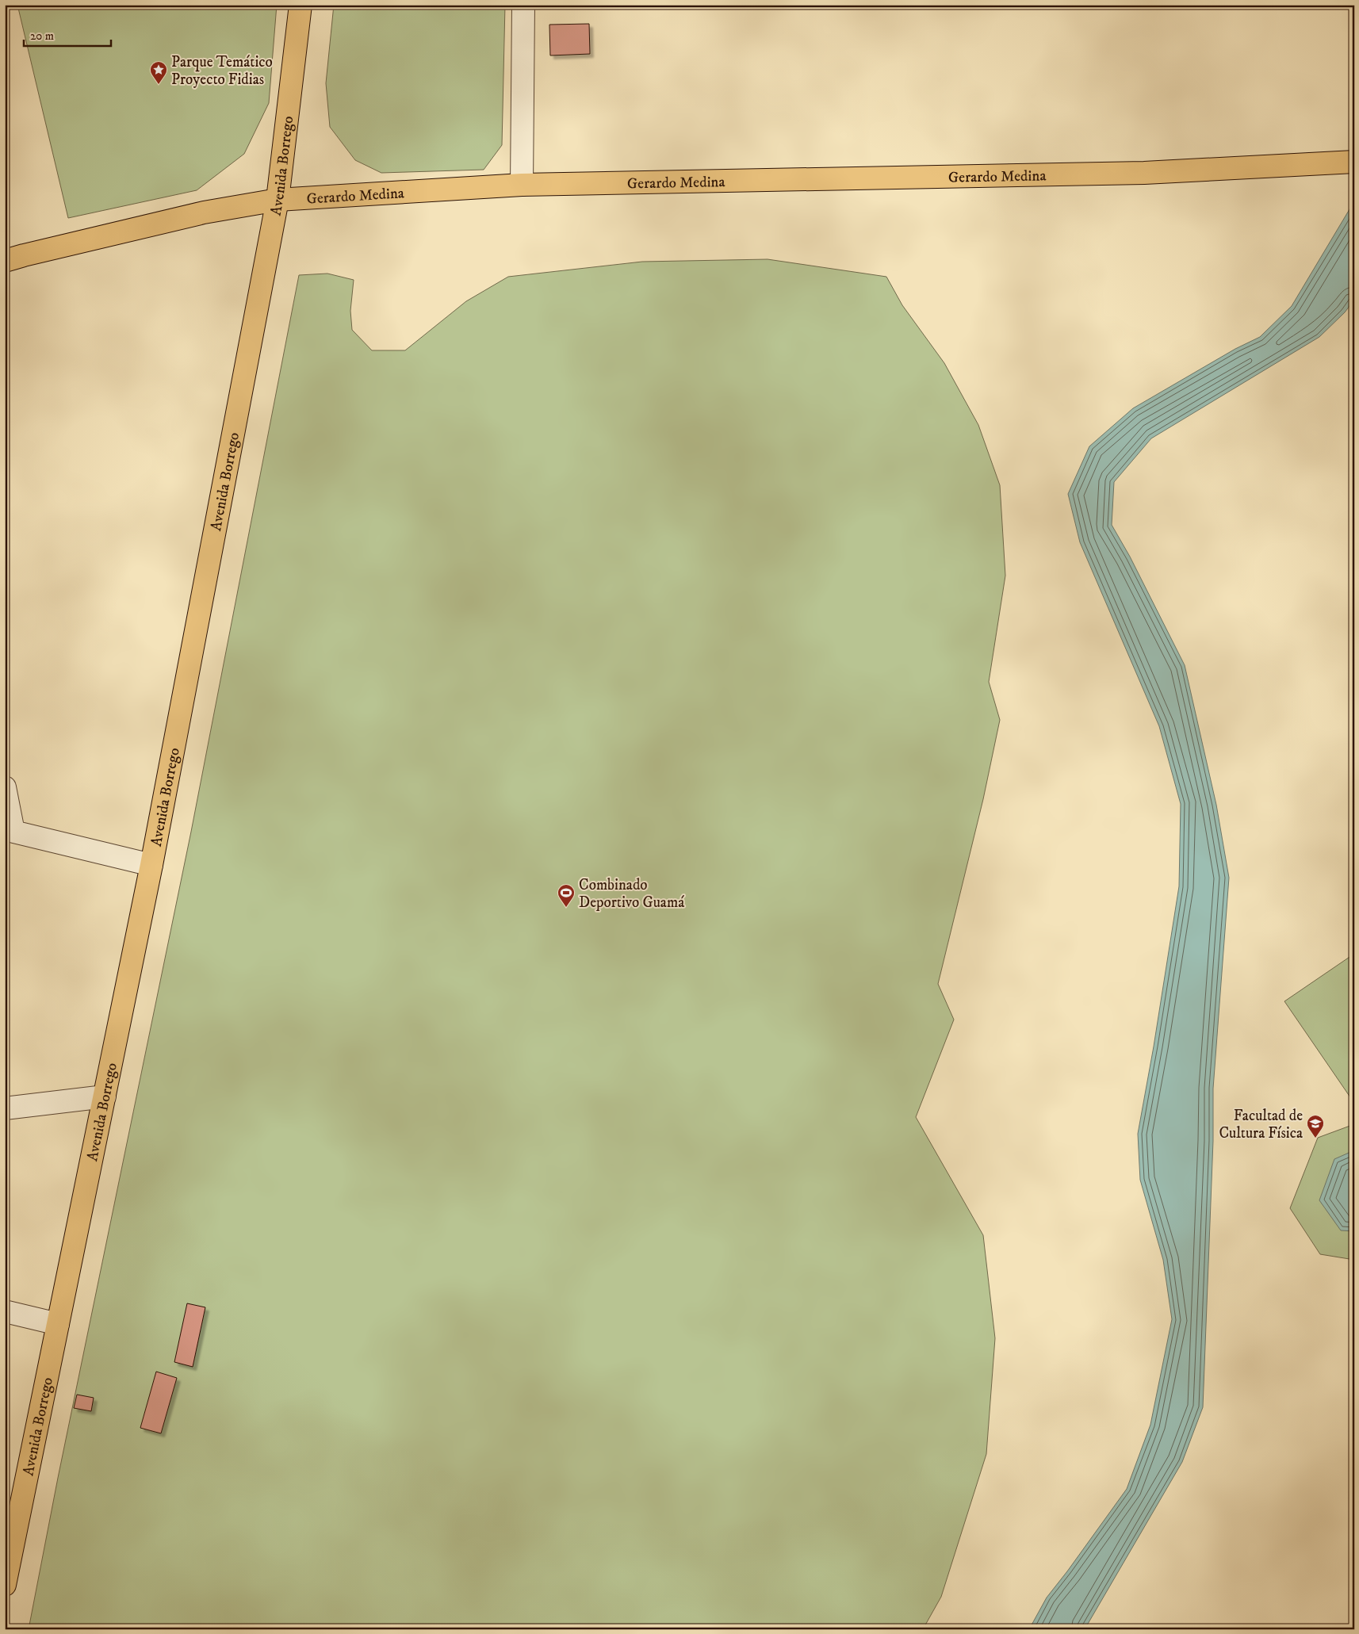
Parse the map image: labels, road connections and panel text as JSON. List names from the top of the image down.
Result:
{
  "streets": {
    "main road": ["Avenida Borrego", "Gerardo Medina"]
  },
  "crossings": [
    ["Avenida Borrego", "Gerardo Medina"]
  ],
  "places": {
    "place": ["Parque Temático Proyecto Fidias"],
    "sports": ["Combinado Deportivo Guamá"],
    "school or university": ["Facultad de Cultura Física"]
  },
  "scale_bar": "20 m"
}
